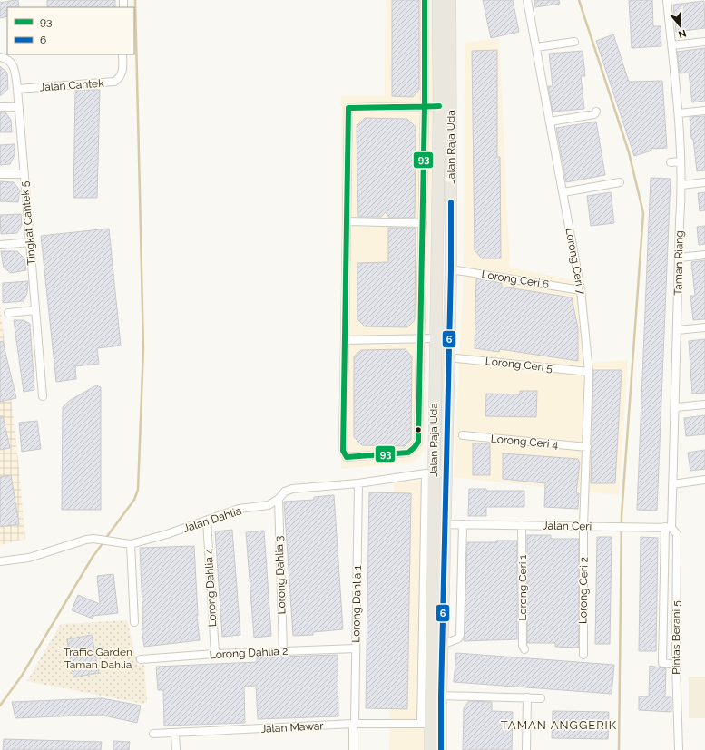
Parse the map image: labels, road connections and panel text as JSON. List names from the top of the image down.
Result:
{
  "streets": {
    "main road": ["Jalan Raja Uda"],
    "street": [
      "Jalan Cantek",
      "Tingkat Cantek 5",
      "Lorong Ceri 7",
      "Taman Riang",
      "Lorong Ceri 6",
      "Lorong Ceri 5",
      "Lorong Ceri 4",
      "Jalan Dahlia",
      "Jalan Ceri",
      "Lorong Dahlia 3",
      "Lorong Dahlia 4",
      "Lorong Ceri 1",
      "Lorong Ceri 2",
      "Lorong Dahlia 1",
      "Pintas Berani 5",
      "Lorong Dahlia 2",
      "Jalan Mawar"
    ]
  },
  "crossings": [
    ["Jalan Cantek", "Tingkat Cantek 5"],
    ["Jalan Raja Uda", "Lorong Ceri 6"],
    ["Jalan Raja Uda", "Lorong Ceri 5"],
    ["Jalan Raja Uda", "Jalan Dahlia"],
    ["Jalan Raja Uda", "Jalan Ceri"],
    ["Jalan Raja Uda", "Jalan Mawar"],
    ["Lorong Ceri 7", "Lorong Ceri 6"],
    ["Lorong Ceri 7", "Lorong Ceri 5"],
    ["Lorong Ceri 7", "Lorong Ceri 4"],
    ["Lorong Ceri 7", "Jalan Ceri"],
    ["Lorong Ceri 7", "Lorong Ceri 2"],
    ["Taman Riang", "Jalan Ceri"],
    ["Taman Riang", "Pintas Berani 5"],
    ["Jalan Dahlia", "Lorong Dahlia 3"],
    ["Jalan Dahlia", "Lorong Dahlia 4"],
    ["Jalan Dahlia", "Lorong Dahlia 1"],
    ["Jalan Ceri", "Lorong Ceri 1"],
    ["Jalan Ceri", "Lorong Ceri 2"],
    ["Jalan Ceri", "Pintas Berani 5"],
    ["Lorong Dahlia 3", "Lorong Dahlia 2"],
    ["Lorong Dahlia 4", "Lorong Dahlia 2"],
    ["Lorong Dahlia 1", "Lorong Dahlia 2"],
    ["Lorong Dahlia 1", "Jalan Mawar"]
  ],
  "districts": ["TAMAN ANGGERIK"],
  "parks": ["Traffic Garden Taman Dahlia"],
  "lines": ["transit line 93", "transit line 6"],
  "legend": ["93", "6"],
  "north": "bottom"
}
